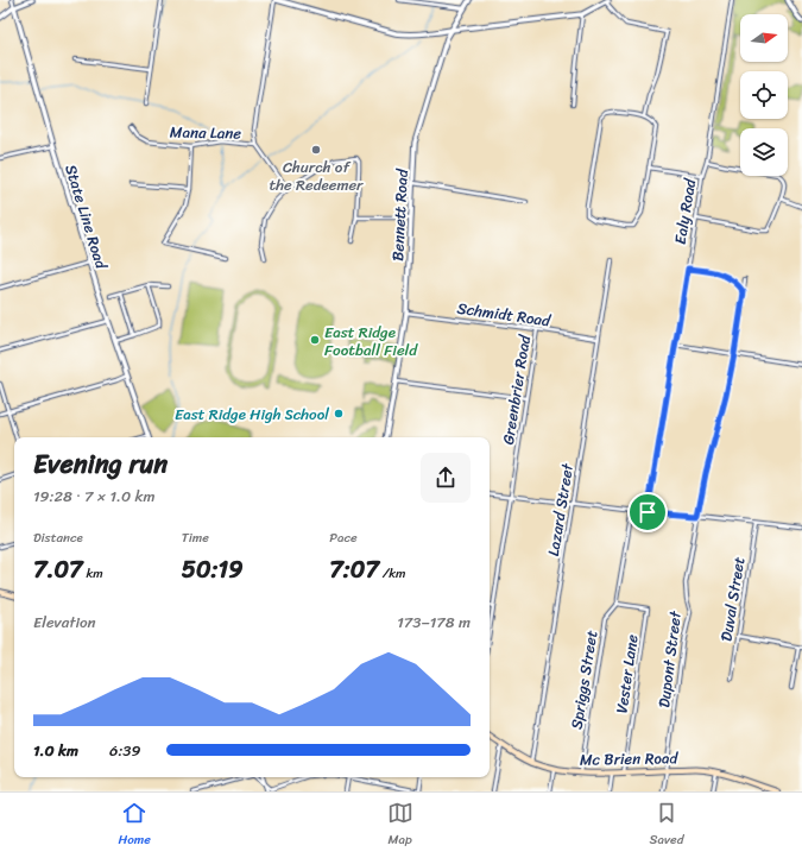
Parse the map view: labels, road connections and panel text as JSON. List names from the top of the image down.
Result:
{
  "streets": {
    "main road": ["Mc Brien Road"],
    "street": [
      "Mana Lane",
      "Ealy Road",
      "Bennett Road",
      "State Line Road",
      "Schmidt Road",
      "Greenbrier Road",
      "Lazard Street",
      "Duval Street",
      "Dupont Street",
      "Vester Lane",
      "Spriggs Street"
    ]
  },
  "crossings": [
    ["Bennett Road", "Schmidt Road"],
    ["Schmidt Road", "Greenbrier Road"],
    ["Schmidt Road", "Lazard Street"],
    ["Lazard Street", "Mc Brien Road"],
    ["Dupont Street", "Mc Brien Road"],
    ["Vester Lane", "Spriggs Street"],
    ["Vester Lane", "Mc Brien Road"],
    ["Spriggs Street", "Mc Brien Road"]
  ],
  "places": ["Church of the Redeemer", "East Ridge Football Field", "East Ridge High School"],
  "north": "right",
  "page": {
    "heading": ["Evening run", "19:28 · 7 × 1.0 km"],
    "stats": [
      ["Distance", "7.07 km"],
      ["Time", "50:19"],
      ["Pace", "7:07 /km"]
    ],
    "chart": ["Elevation", "173–178 m"],
    "list": [
      {
        "name": "1.0 km",
        "note": "6:39"
      }
    ],
    "tabs": ["Home", "Map", "Saved"]
  }
}
